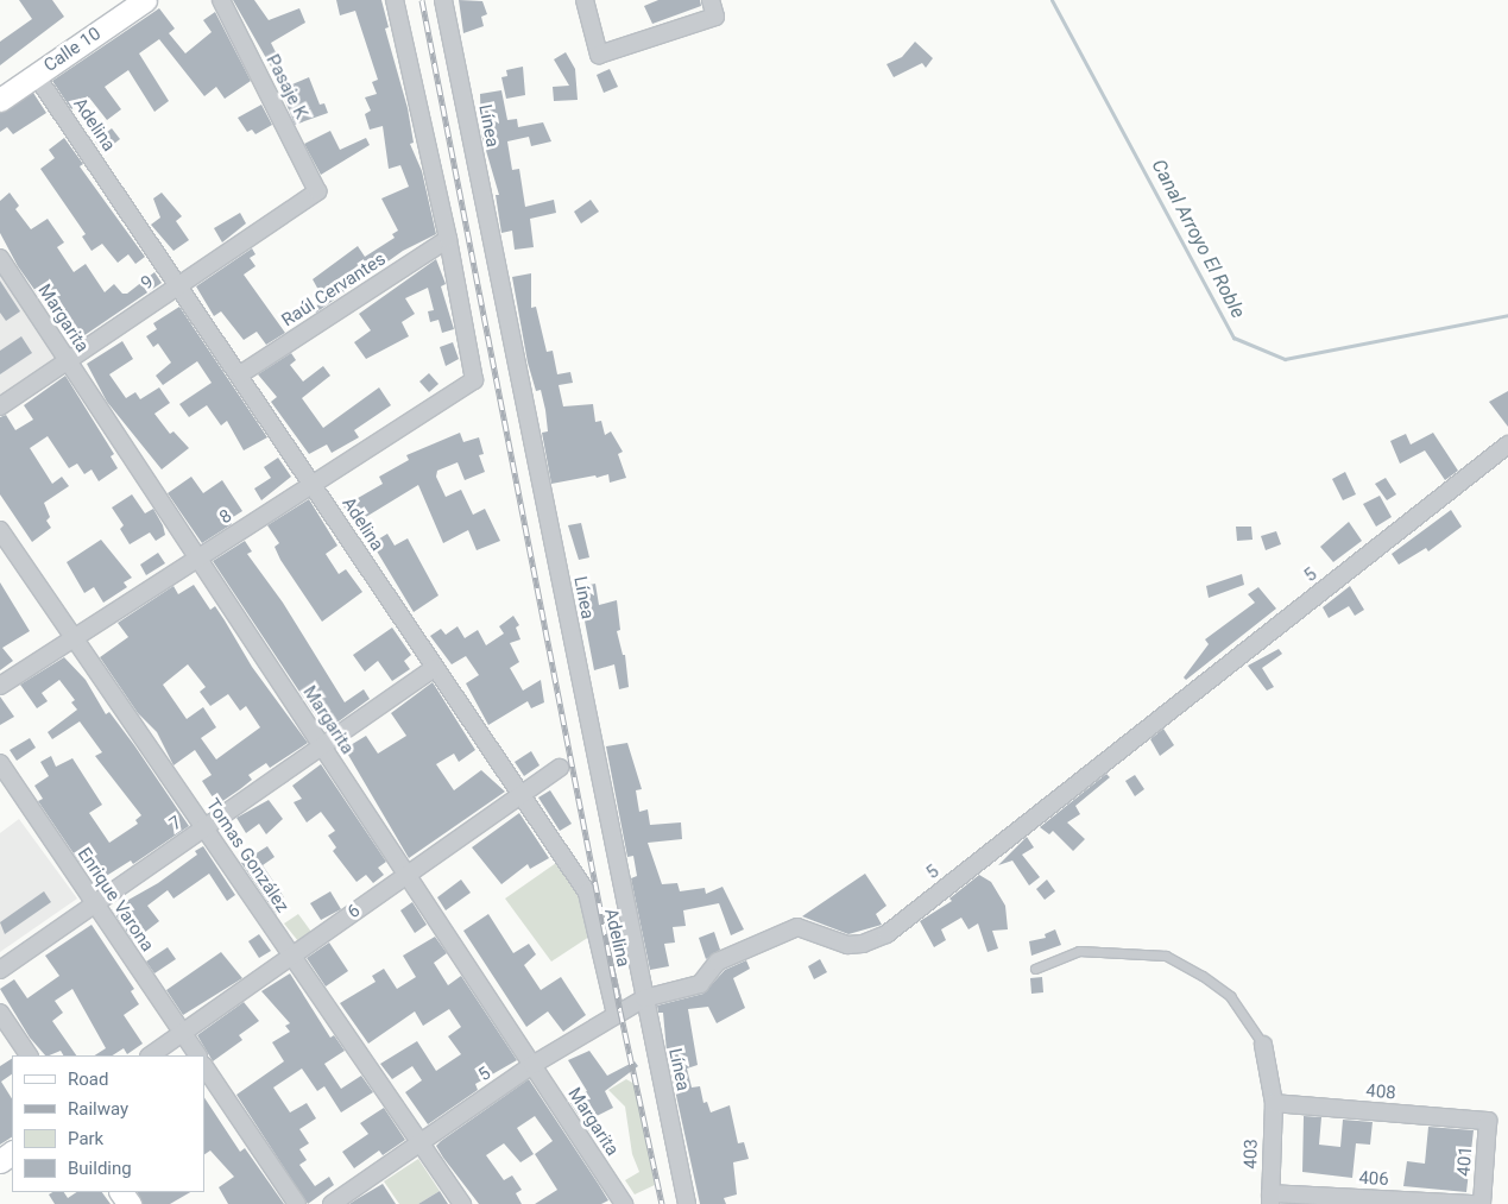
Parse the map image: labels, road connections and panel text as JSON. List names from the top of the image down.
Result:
{
  "streets": {
    "street": [
      "Calle 10",
      "Pasaje K",
      "Adelina",
      "Línea",
      "9",
      "Raúl Cervantes",
      "Margarita",
      "8",
      "5",
      "7",
      "Tomas González",
      "Enrique Varona",
      "6",
      "408",
      "403",
      "401",
      "406"
    ]
  },
  "crossings": [
    ["Calle 10", "Adelina"],
    ["Pasaje K", "9"],
    ["Adelina", "9"],
    ["Adelina", "Raúl Cervantes"],
    ["Adelina", "8"],
    ["Adelina", "5"],
    ["Adelina", "7"],
    ["Adelina", "6"],
    ["Línea", "5"],
    ["9", "Margarita"],
    ["Raúl Cervantes", "8"],
    ["Margarita", "8"],
    ["Margarita", "5"],
    ["Margarita", "7"],
    ["Margarita", "6"],
    ["8", "Tomas González"],
    ["5", "Tomas González"],
    ["7", "Tomas González"],
    ["7", "Enrique Varona"],
    ["Tomas González", "6"],
    ["Enrique Varona", "6"],
    ["408", "403"],
    ["408", "401"],
    ["403", "406"]
  ],
  "water": ["Canal Arroyo El Roble"],
  "legend": [
    "Road",
    "Railway",
    "Park",
    "Building"
  ]
}
